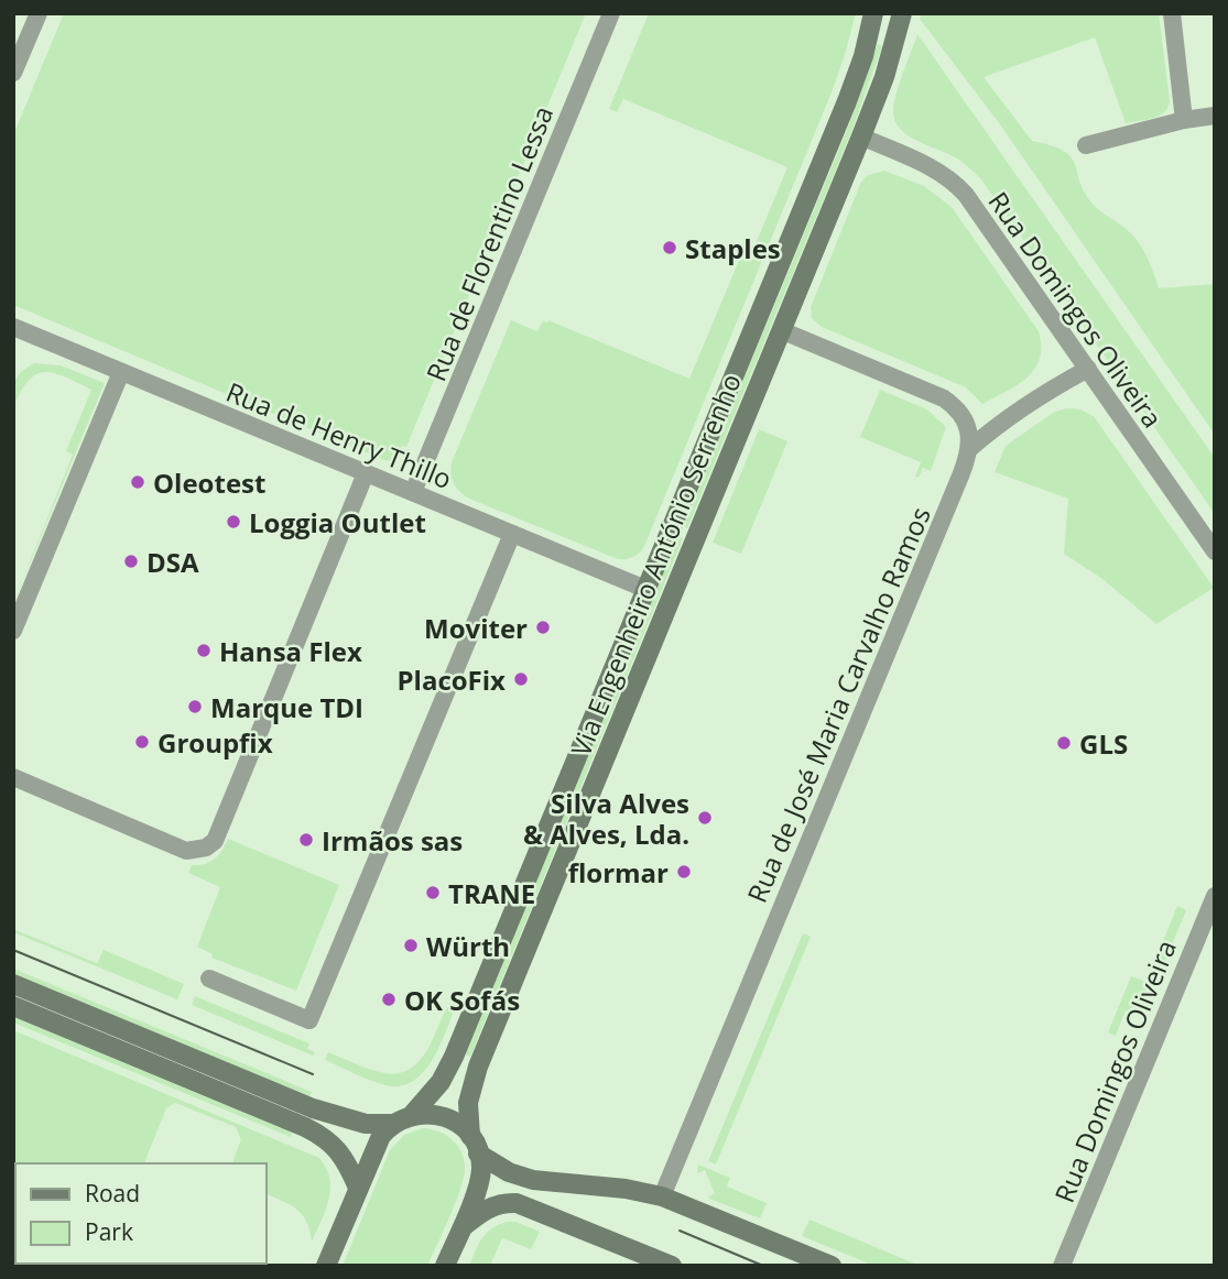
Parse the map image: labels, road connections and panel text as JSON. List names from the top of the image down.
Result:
{
  "streets": {
    "main road": ["Via Engenheiro António Serrenho"],
    "street": [
      "Rua de Florentino Lessa",
      "Rua Domingos Oliveira",
      "Rua de Henry Thillo",
      "Rua de José Maria Carvalho Ramos"
    ]
  },
  "crossings": [
    ["Rua de Florentino Lessa", "Rua de Henry Thillo"],
    ["Rua Domingos Oliveira", "Via Engenheiro António Serrenho"],
    ["Rua de Henry Thillo", "Via Engenheiro António Serrenho"]
  ],
  "places": [
    "Staples",
    "Oleotest",
    "Loggia Outlet",
    "DSA",
    "Moviter",
    "Hansa Flex",
    "PlacoFix",
    "Marque TDI",
    "Groupfix",
    "GLS",
    "Silva Alves & Alves, Lda.",
    "Irmãos sas",
    "flormar",
    "TRANE",
    "Würth",
    "OK Sofás"
  ],
  "legend": ["Road", "Park"]
}
